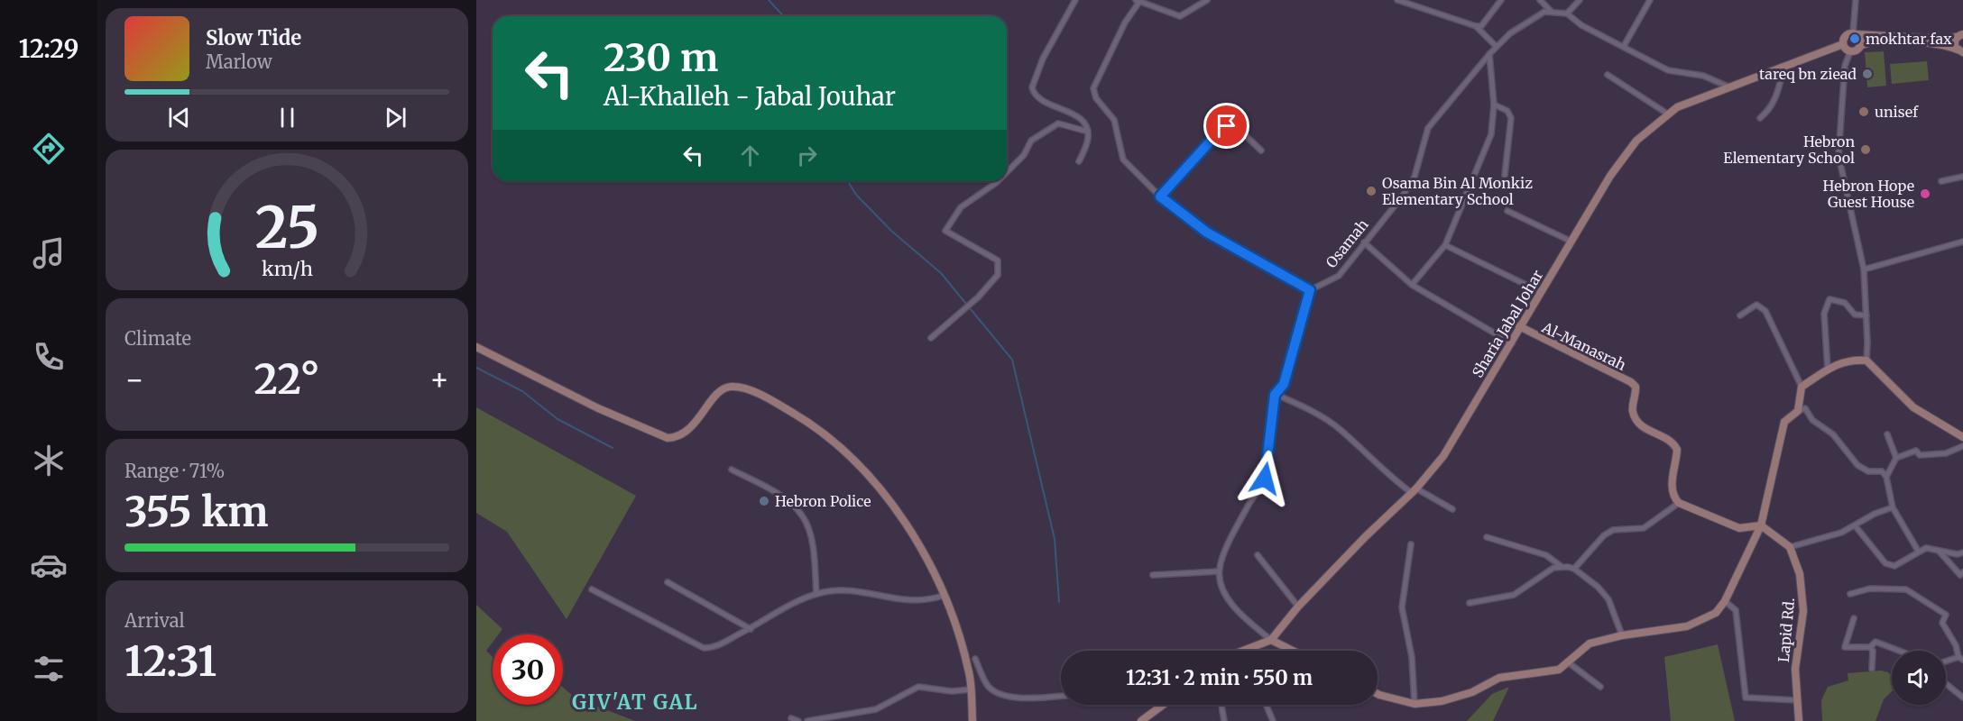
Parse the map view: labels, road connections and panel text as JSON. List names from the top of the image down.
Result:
{
  "streets": {
    "street": [
      "Osamah",
      "Sharia Jabal Johar",
      "Al-Manasrah",
      "Lapid Rd."
    ]
  },
  "crossings": [
    ["Sharia Jabal Johar", "Al-Manasrah"]
  ],
  "districts": ["GIV'AT GAL"],
  "places": [
    "mokhtar fax",
    "tareq bn ziead",
    "unisef",
    "Hebron Elementary School",
    "Osama Bin Al Monkiz Elementary School",
    "Hebron Hope Guest House",
    "Hebron Police"
  ],
  "page": {
    "tabs": "12:29",
    "song": ["Slow Tide", "Marlow"],
    "turn": ["230 m", "Al-Khalleh - Jabal Jouhar"],
    "tile": [
      "Climate",
      ["Range · 71%", "355 km"],
      ["Arrival", "12:31"]
    ],
    "heat": ["−", "22°", "+"],
    "limit": "30",
    "trip": "12:31 · 2 min · 550 m",
    "gauge": ["25", "km/h"]
  }
}
